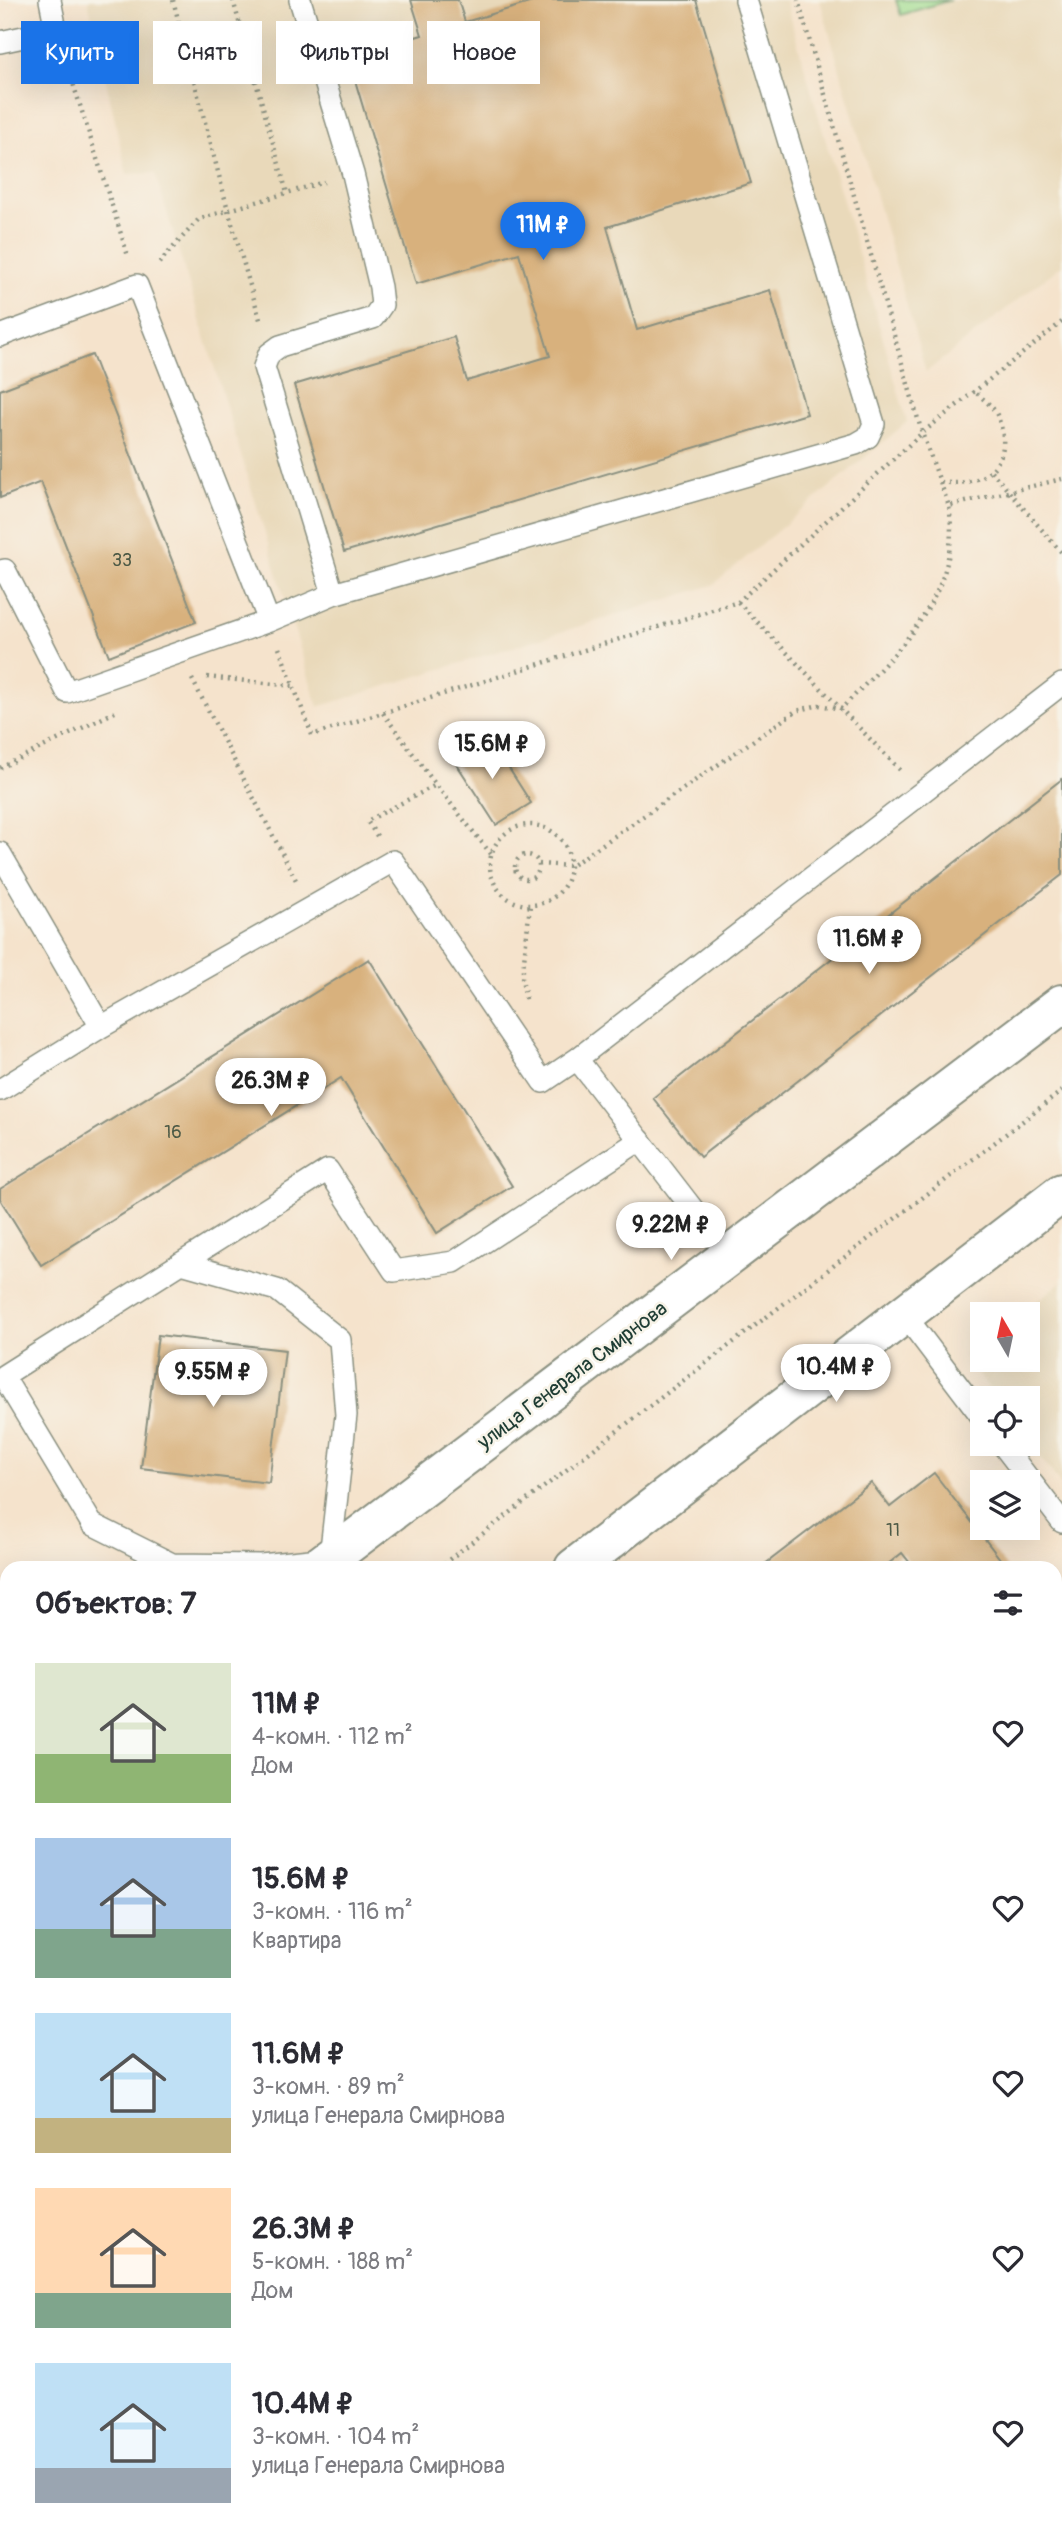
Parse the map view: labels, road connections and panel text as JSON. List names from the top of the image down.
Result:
{
  "streets": {
    "street": ["улица Генерала Смирнова"]
  },
  "house_numbers": ["33", "16", "11"],
  "north": "top",
  "page": {
    "chip": [
      "Купить",
      "Снять",
      "Фильтры",
      "Новое"
    ],
    "price": [
      "11M ₽",
      "15.6M ₽",
      "11.6M ₽",
      "26.3M ₽",
      "9.22M ₽",
      "10.4M ₽",
      "9.55M ₽"
    ],
    "heading": "Объектов: 7",
    "list": [
      {
        "name": "11M ₽",
        "note": "4-комн. · 112 m² · Дом"
      },
      {
        "name": "15.6M ₽",
        "note": "3-комн. · 116 m² · Квартира"
      },
      {
        "name": "11.6M ₽",
        "note": "3-комн. · 89 m² · улица Генерала Смирнова"
      },
      {
        "name": "26.3M ₽",
        "note": "5-комн. · 188 m² · Дом"
      },
      {
        "name": "10.4M ₽",
        "note": "3-комн. · 104 m² · улица Генерала Смирнова"
      }
    ]
  }
}
